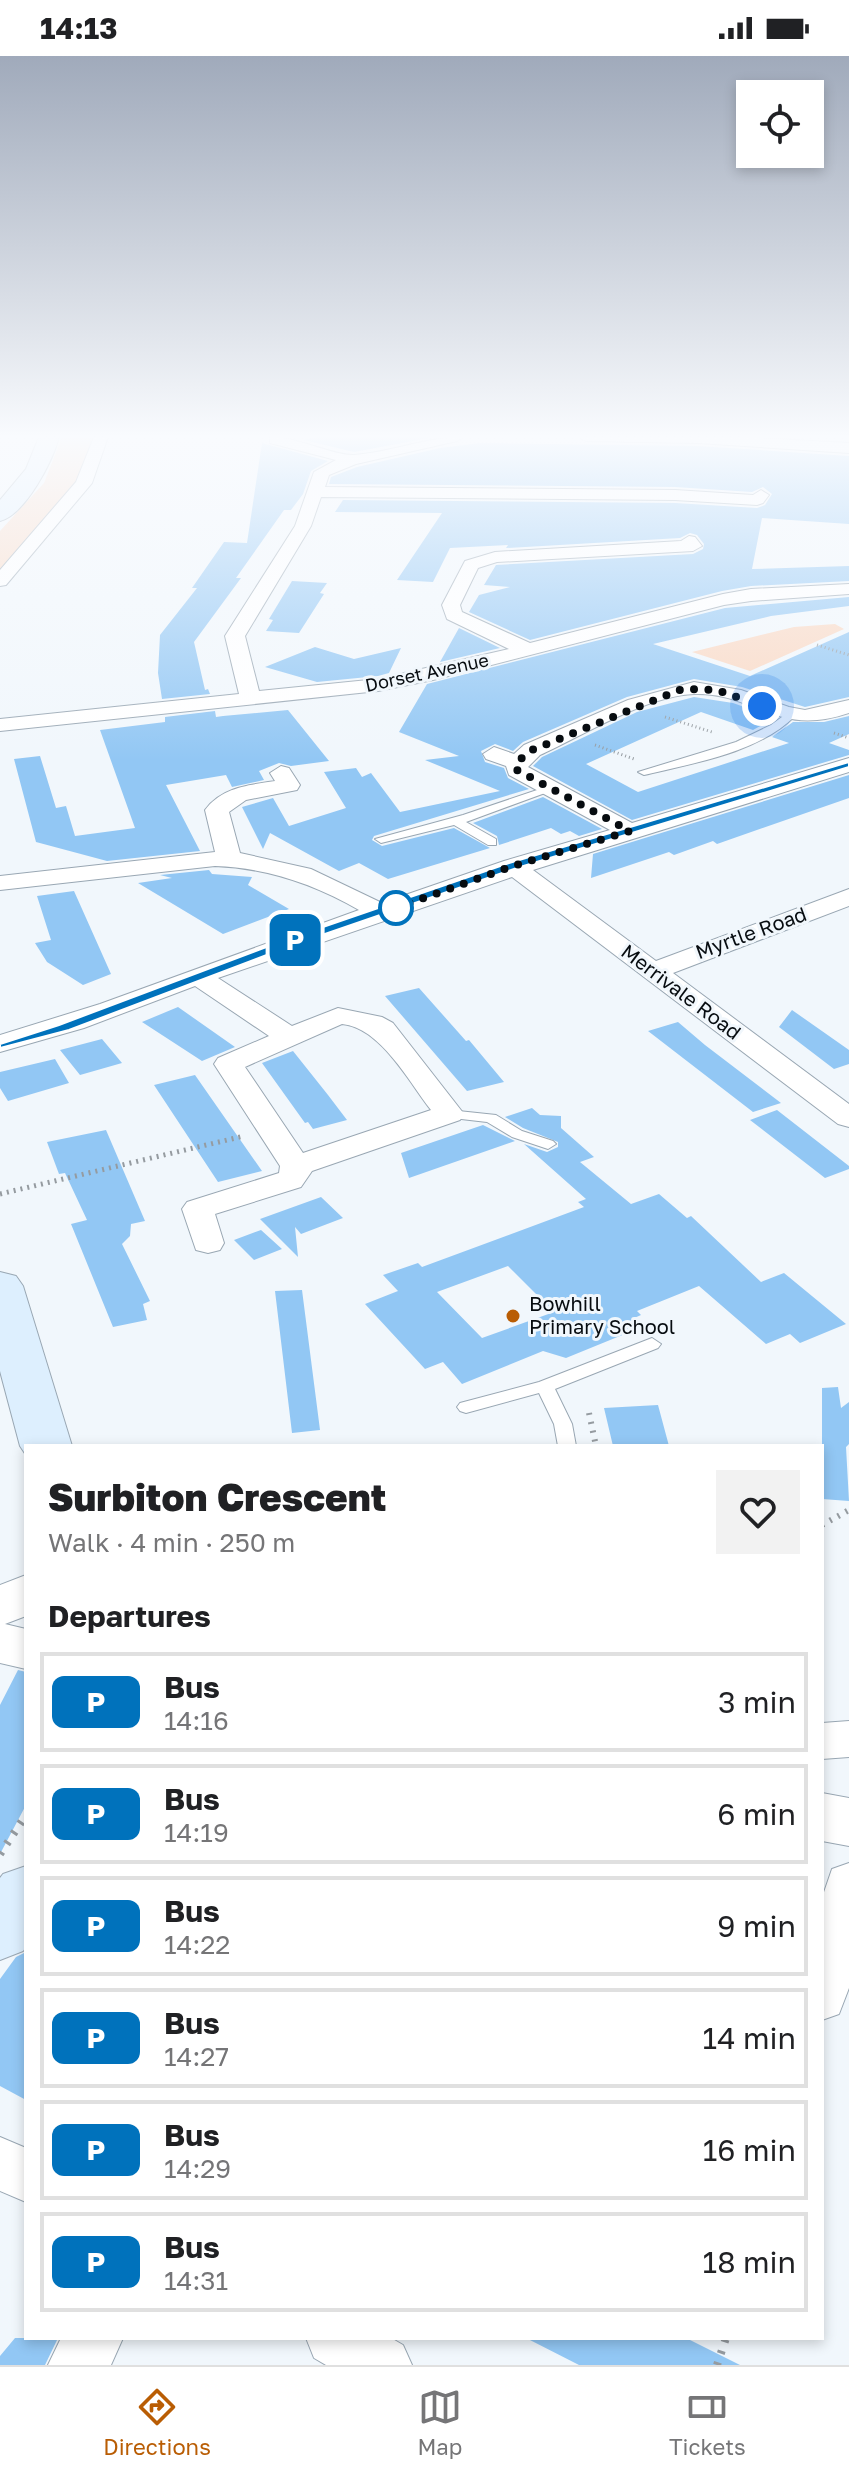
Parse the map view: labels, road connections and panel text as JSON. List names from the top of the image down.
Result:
{
  "streets": {
    "street": ["Dorset Avenue", "Myrtle Road", "Merrivale Road"]
  },
  "crossings": [
    ["Myrtle Road", "Merrivale Road"]
  ],
  "places": ["Bowhill Primary School"],
  "lines": ["bus line P"],
  "page": {
    "status": "14:13",
    "on_map": "P",
    "heading": [
      ["Surbiton Crescent", "Walk · 4 min · 250 m"],
      "Departures"
    ],
    "list": [
      {
        "mark": "P",
        "name": "Bus",
        "note": "14:16",
        "value": "3 min"
      },
      {
        "mark": "P",
        "name": "Bus",
        "note": "14:19",
        "value": "6 min"
      },
      {
        "mark": "P",
        "name": "Bus",
        "note": "14:22",
        "value": "9 min"
      },
      {
        "mark": "P",
        "name": "Bus",
        "note": "14:27",
        "value": "14 min"
      },
      {
        "mark": "P",
        "name": "Bus",
        "note": "14:29",
        "value": "16 min"
      },
      {
        "mark": "P",
        "name": "Bus",
        "note": "14:31",
        "value": "18 min"
      }
    ],
    "tabs": ["Directions", "Map", "Tickets"]
  }
}
